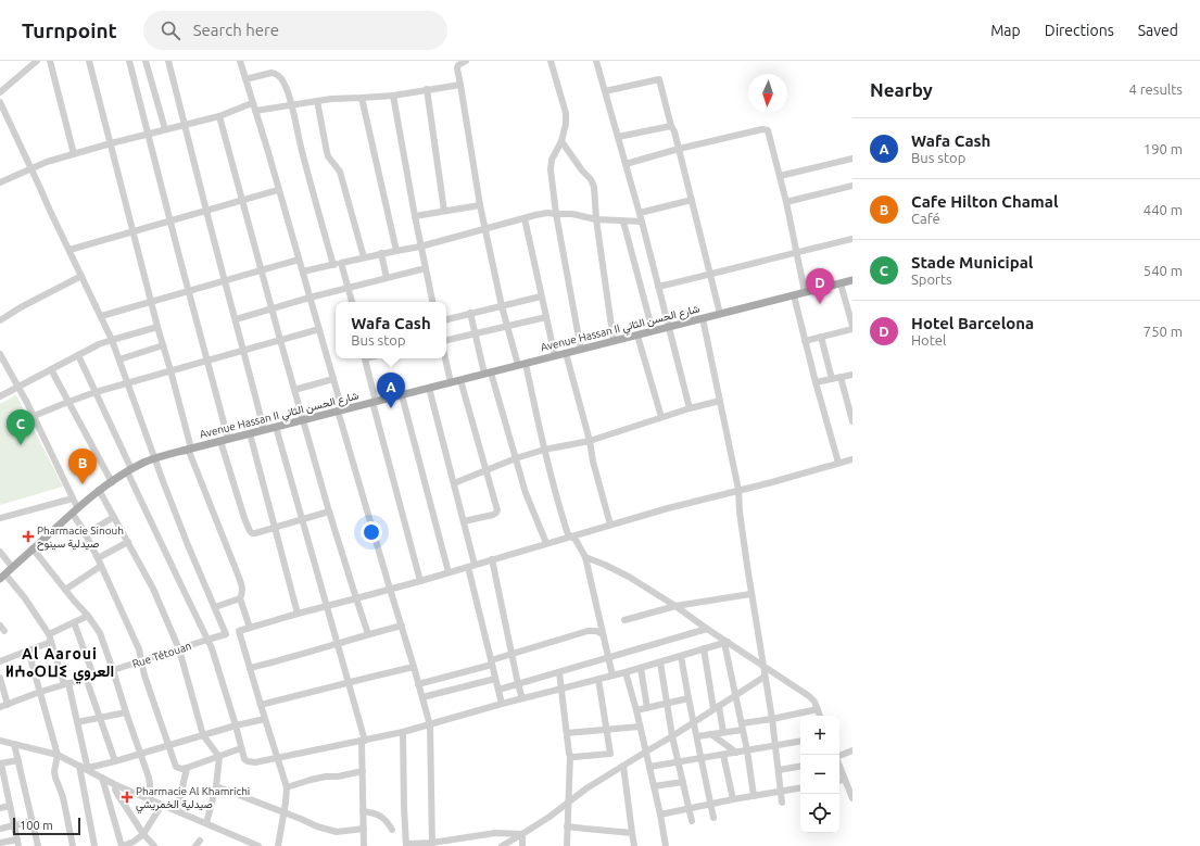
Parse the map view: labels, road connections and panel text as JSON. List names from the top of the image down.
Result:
{
  "streets": {
    "main road": ["Avenue Hassan II شارع الحسن الثاني"],
    "street": ["Rue Tétouan"]
  },
  "districts": ["Al Aaroui ⵍⵄⴰⵔⵡⵉ العروي"],
  "places": {
    "health": ["Pharmacie Sinouh صيدلية سينوح", "Pharmacie Al Khamrichi صيدلية الخمريشي"]
  },
  "scale_bar": "100 m",
  "north": "bottom",
  "page": {
    "header": "Turnpoint",
    "search": "Search here",
    "nav": ["Map", "Directions", "Saved"],
    "heading": ["Nearby", "4 results"],
    "list": [
      {
        "mark": "A",
        "name": "Wafa Cash",
        "note": "Bus stop",
        "value": "190 m"
      },
      {
        "mark": "B",
        "name": "Cafe Hilton Chamal",
        "note": "Café",
        "value": "440 m"
      },
      {
        "mark": "C",
        "name": "Stade Municipal",
        "note": "Sports",
        "value": "540 m"
      },
      {
        "mark": "D",
        "name": "Hotel Barcelona",
        "note": "Hotel",
        "value": "750 m"
      }
    ],
    "pins": [
      "D",
      "A",
      "C",
      "B"
    ],
    "popup": ["Wafa Cash", "Bus stop"],
    "map_buttons": ["+", "−"],
    "scale": "100 m"
  }
}
